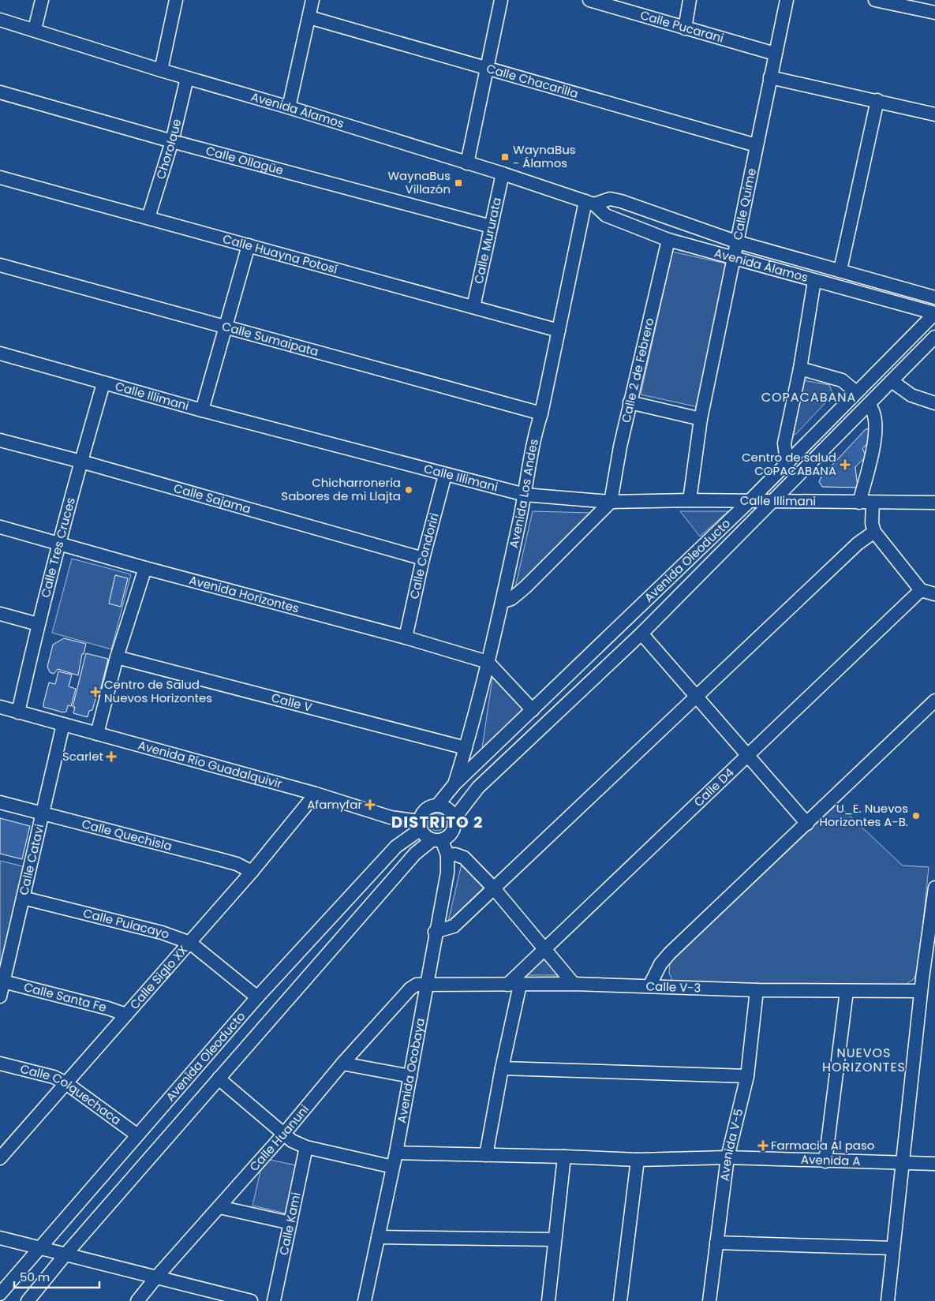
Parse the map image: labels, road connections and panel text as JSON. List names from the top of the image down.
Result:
{
  "streets": {
    "street": [
      "Calle Pucarani",
      "Calle Chacarilla",
      "Avenida Álamos",
      "Chorolque",
      "Calle Ollagüe",
      "Calle Quime",
      "Calle Mururata",
      "Calle Huayna Potosí",
      "Calle Sumaipata",
      "Calle 2 de Febrero",
      "Calle Illimani",
      "Avenida Los Andes",
      "Calle Sajama",
      "Calle Tres Cruces",
      "Calle Condoriri",
      "Avenida Oleoducto",
      "Avenida Horizontes",
      "Calle V",
      "Avenida Río Guadalquivir",
      "Calle D4",
      "Calle Quechisla",
      "Calle Catavi",
      "Calle Pulacayo",
      "Calle Siglo XX",
      "Calle V-3",
      "Calle Santa Fe",
      "Avenida Ocobaya",
      "Calle Colquechaca",
      "Calle Huanuni",
      "Avenida V-5",
      "Avenida A",
      "Calle Kami"
    ]
  },
  "crossings": [
    ["Calle Pucarani", "Calle Quime"],
    ["Calle Chacarilla", "Calle Quime"],
    ["Avenida Álamos", "Chorolque"],
    ["Avenida Álamos", "Calle Quime"],
    ["Avenida Álamos", "Calle Mururata"],
    ["Avenida Álamos", "Calle 2 de Febrero"],
    ["Avenida Álamos", "Avenida Los Andes"],
    ["Avenida Álamos", "Avenida Oleoducto"],
    ["Chorolque", "Calle Ollagüe"],
    ["Chorolque", "Calle Huayna Potosí"],
    ["Calle Ollagüe", "Calle Mururata"],
    ["Calle Quime", "Calle Illimani"],
    ["Calle Mururata", "Calle Huayna Potosí"],
    ["Calle Huayna Potosí", "Avenida Los Andes"],
    ["Calle Sumaipata", "Avenida Los Andes"],
    ["Calle 2 de Febrero", "Calle Illimani"],
    ["Calle Illimani", "Avenida Los Andes"],
    ["Calle Illimani", "Calle Tres Cruces"],
    ["Calle Illimani", "Calle Condoriri"],
    ["Calle Illimani", "Avenida Oleoducto"],
    ["Avenida Los Andes", "Avenida Oleoducto"],
    ["Avenida Los Andes", "Avenida Horizontes"],
    ["Avenida Los Andes", "Calle V"],
    ["Calle Sajama", "Calle Tres Cruces"],
    ["Calle Sajama", "Calle Condoriri"],
    ["Calle Tres Cruces", "Avenida Horizontes"],
    ["Calle Tres Cruces", "Avenida Río Guadalquivir"],
    ["Calle Condoriri", "Avenida Horizontes"],
    ["Avenida Oleoducto", "Avenida Río Guadalquivir"],
    ["Avenida Oleoducto", "Calle Pulacayo"],
    ["Avenida Oleoducto", "Avenida Ocobaya"],
    ["Avenida Oleoducto", "Calle Colquechaca"],
    ["Avenida Río Guadalquivir", "Calle Catavi"],
    ["Avenida Río Guadalquivir", "Calle Siglo XX"],
    ["Avenida Río Guadalquivir", "Avenida Ocobaya"],
    ["Calle D4", "Calle V-3"],
    ["Calle Quechisla", "Calle Catavi"],
    ["Calle Quechisla", "Calle Siglo XX"],
    ["Calle Catavi", "Calle Pulacayo"],
    ["Calle Catavi", "Calle Santa Fe"],
    ["Calle Pulacayo", "Calle Siglo XX"],
    ["Calle Siglo XX", "Calle Santa Fe"],
    ["Calle Siglo XX", "Calle Colquechaca"],
    ["Calle V-3", "Avenida Ocobaya"],
    ["Calle V-3", "Calle Huanuni"],
    ["Calle V-3", "Avenida V-5"],
    ["Avenida Ocobaya", "Calle Huanuni"],
    ["Avenida Ocobaya", "Avenida A"],
    ["Avenida V-5", "Avenida A"]
  ],
  "districts": ["COPACABANA", "DISTRITO 2", "NUEVOS HORIZONTES"],
  "places": {
    "transit": ["WaynaBus - Álamos", "WaynaBus Villazón"],
    "health": [
      "Centro de salud COPACABANA",
      "Centro de Salud Nuevos Horizontes",
      "Scarlet",
      "Afamyfar",
      "Farmacia Al paso"
    ],
    "other": ["Chicharroneria Sabores de mi Llajta", "U_E. Nuevos Horizontes A-B."]
  },
  "scale_bar": "50 m"
}
